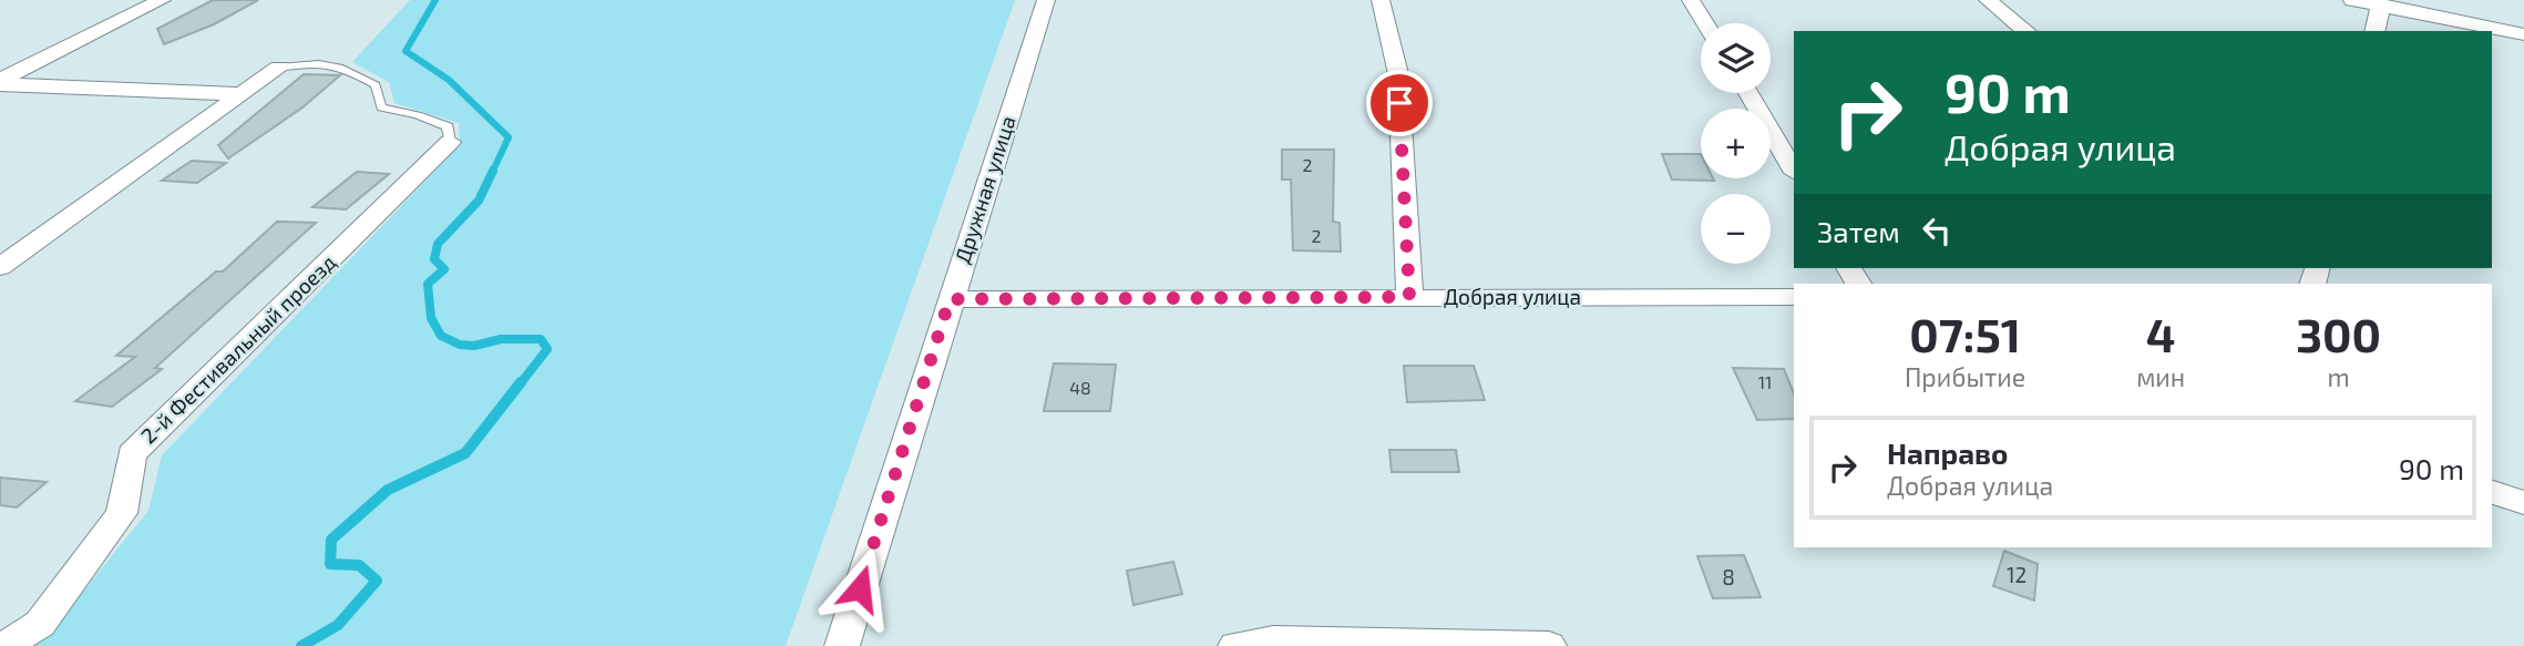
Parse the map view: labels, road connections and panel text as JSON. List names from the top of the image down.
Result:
{
  "streets": {
    "street": ["Дружная улица", "Добрая улица", "2-й Фестивальный проезд"]
  },
  "crossings": [
    ["Дружная улица", "Добрая улица"]
  ],
  "house_numbers": [
    "2",
    "2",
    "11",
    "48",
    "12",
    "8"
  ],
  "page": {
    "map_buttons": ["+", "−"],
    "turn": ["90 m", "Добрая улица"],
    "then": "Затем",
    "eta": [
      "07:51",
      "Прибытие",
      "4",
      "мин",
      "300",
      "m"
    ],
    "list": [
      {
        "name": "Направо",
        "note": "Добрая улица",
        "value": "90 m"
      }
    ]
  }
}
